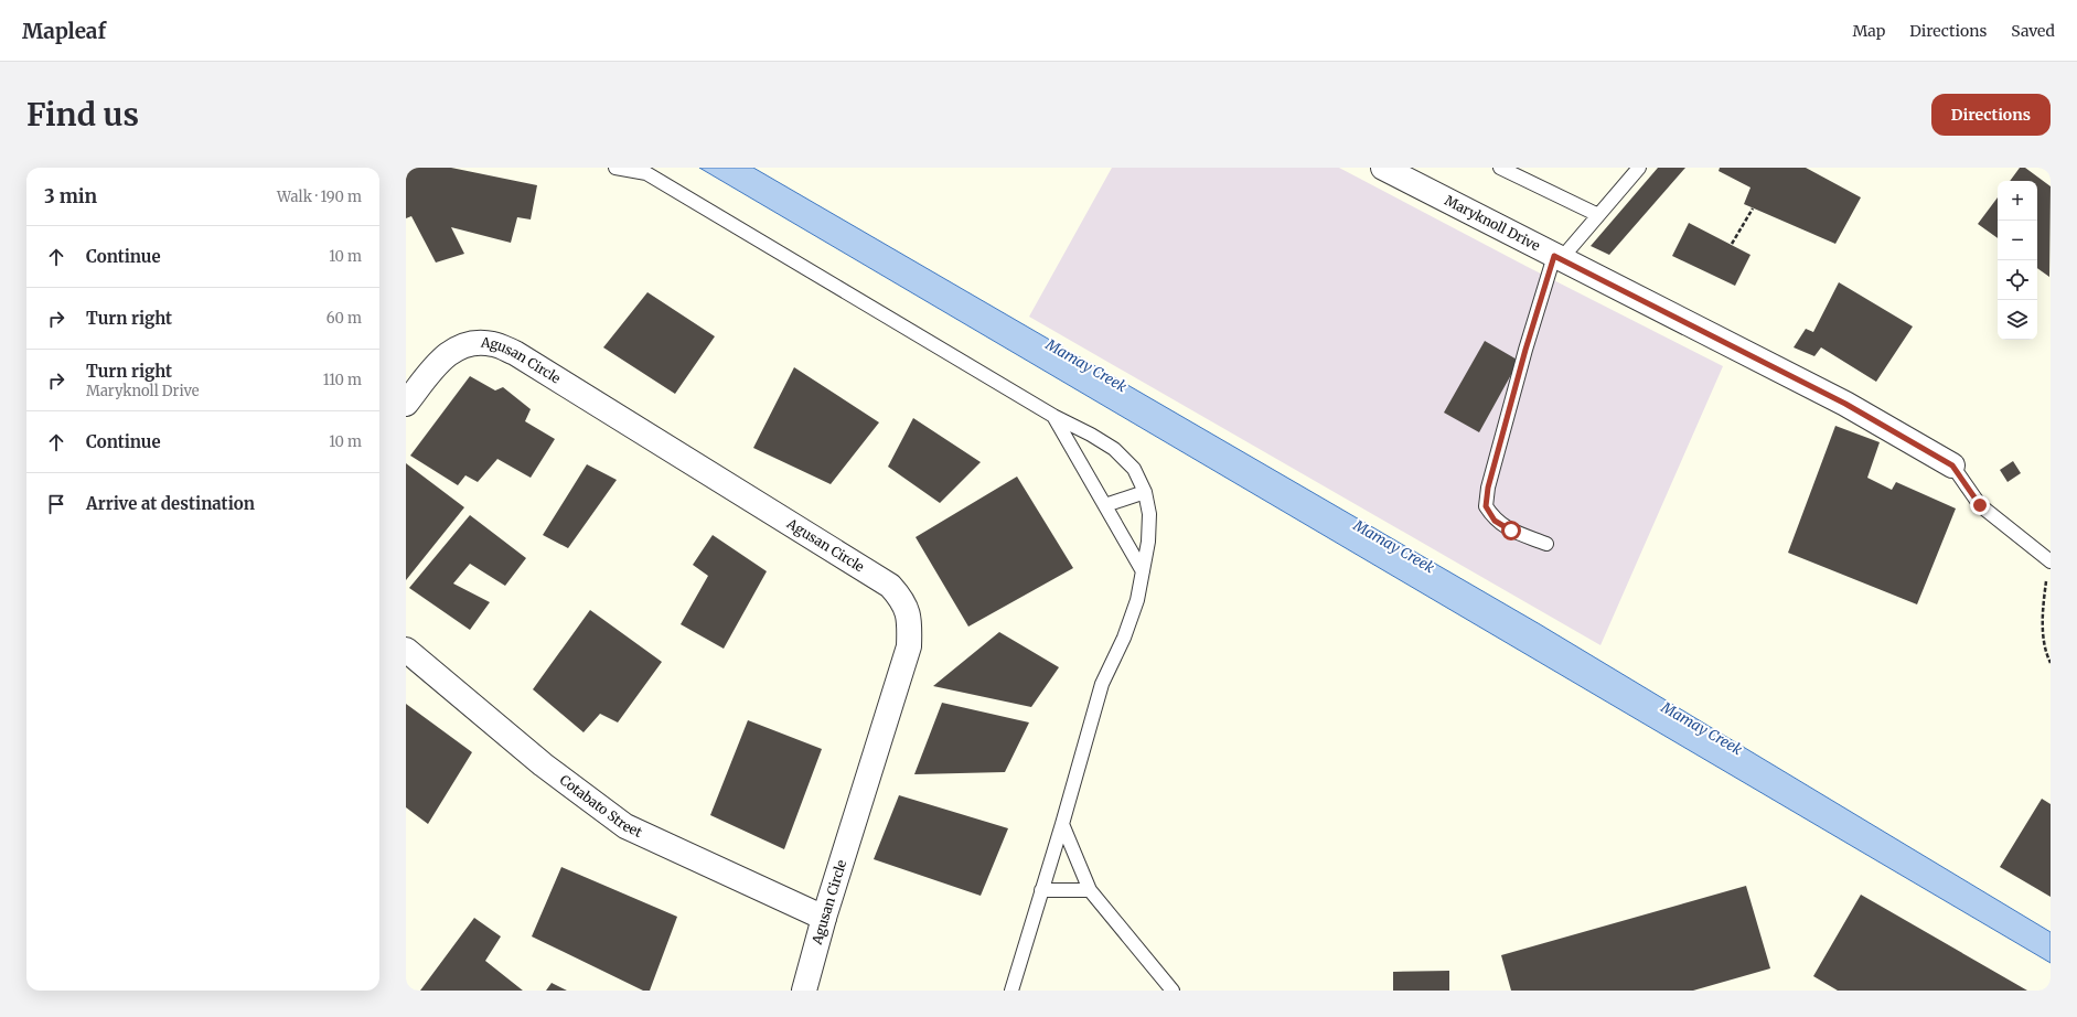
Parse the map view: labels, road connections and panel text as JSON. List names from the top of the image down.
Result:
{
  "streets": {
    "street": ["Maryknoll Drive", "Agusan Circle", "Cotabato Street"]
  },
  "crossings": [
    ["Agusan Circle", "Cotabato Street"]
  ],
  "water": ["Mamay Creek"],
  "page": {
    "header": "Mapleaf",
    "nav": ["Map", "Directions", "Saved"],
    "buttons": "Directions",
    "title": "Find us",
    "heading": ["3 min", "Walk · 190 m"],
    "map_buttons": ["+", "−"],
    "list": [
      ["Continue", "10 m"],
      ["Turn right", "60 m"],
      ["Turn right", "Maryknoll Drive", "110 m"],
      ["Continue", "10 m"],
      "Arrive at destination"
    ]
  }
}
